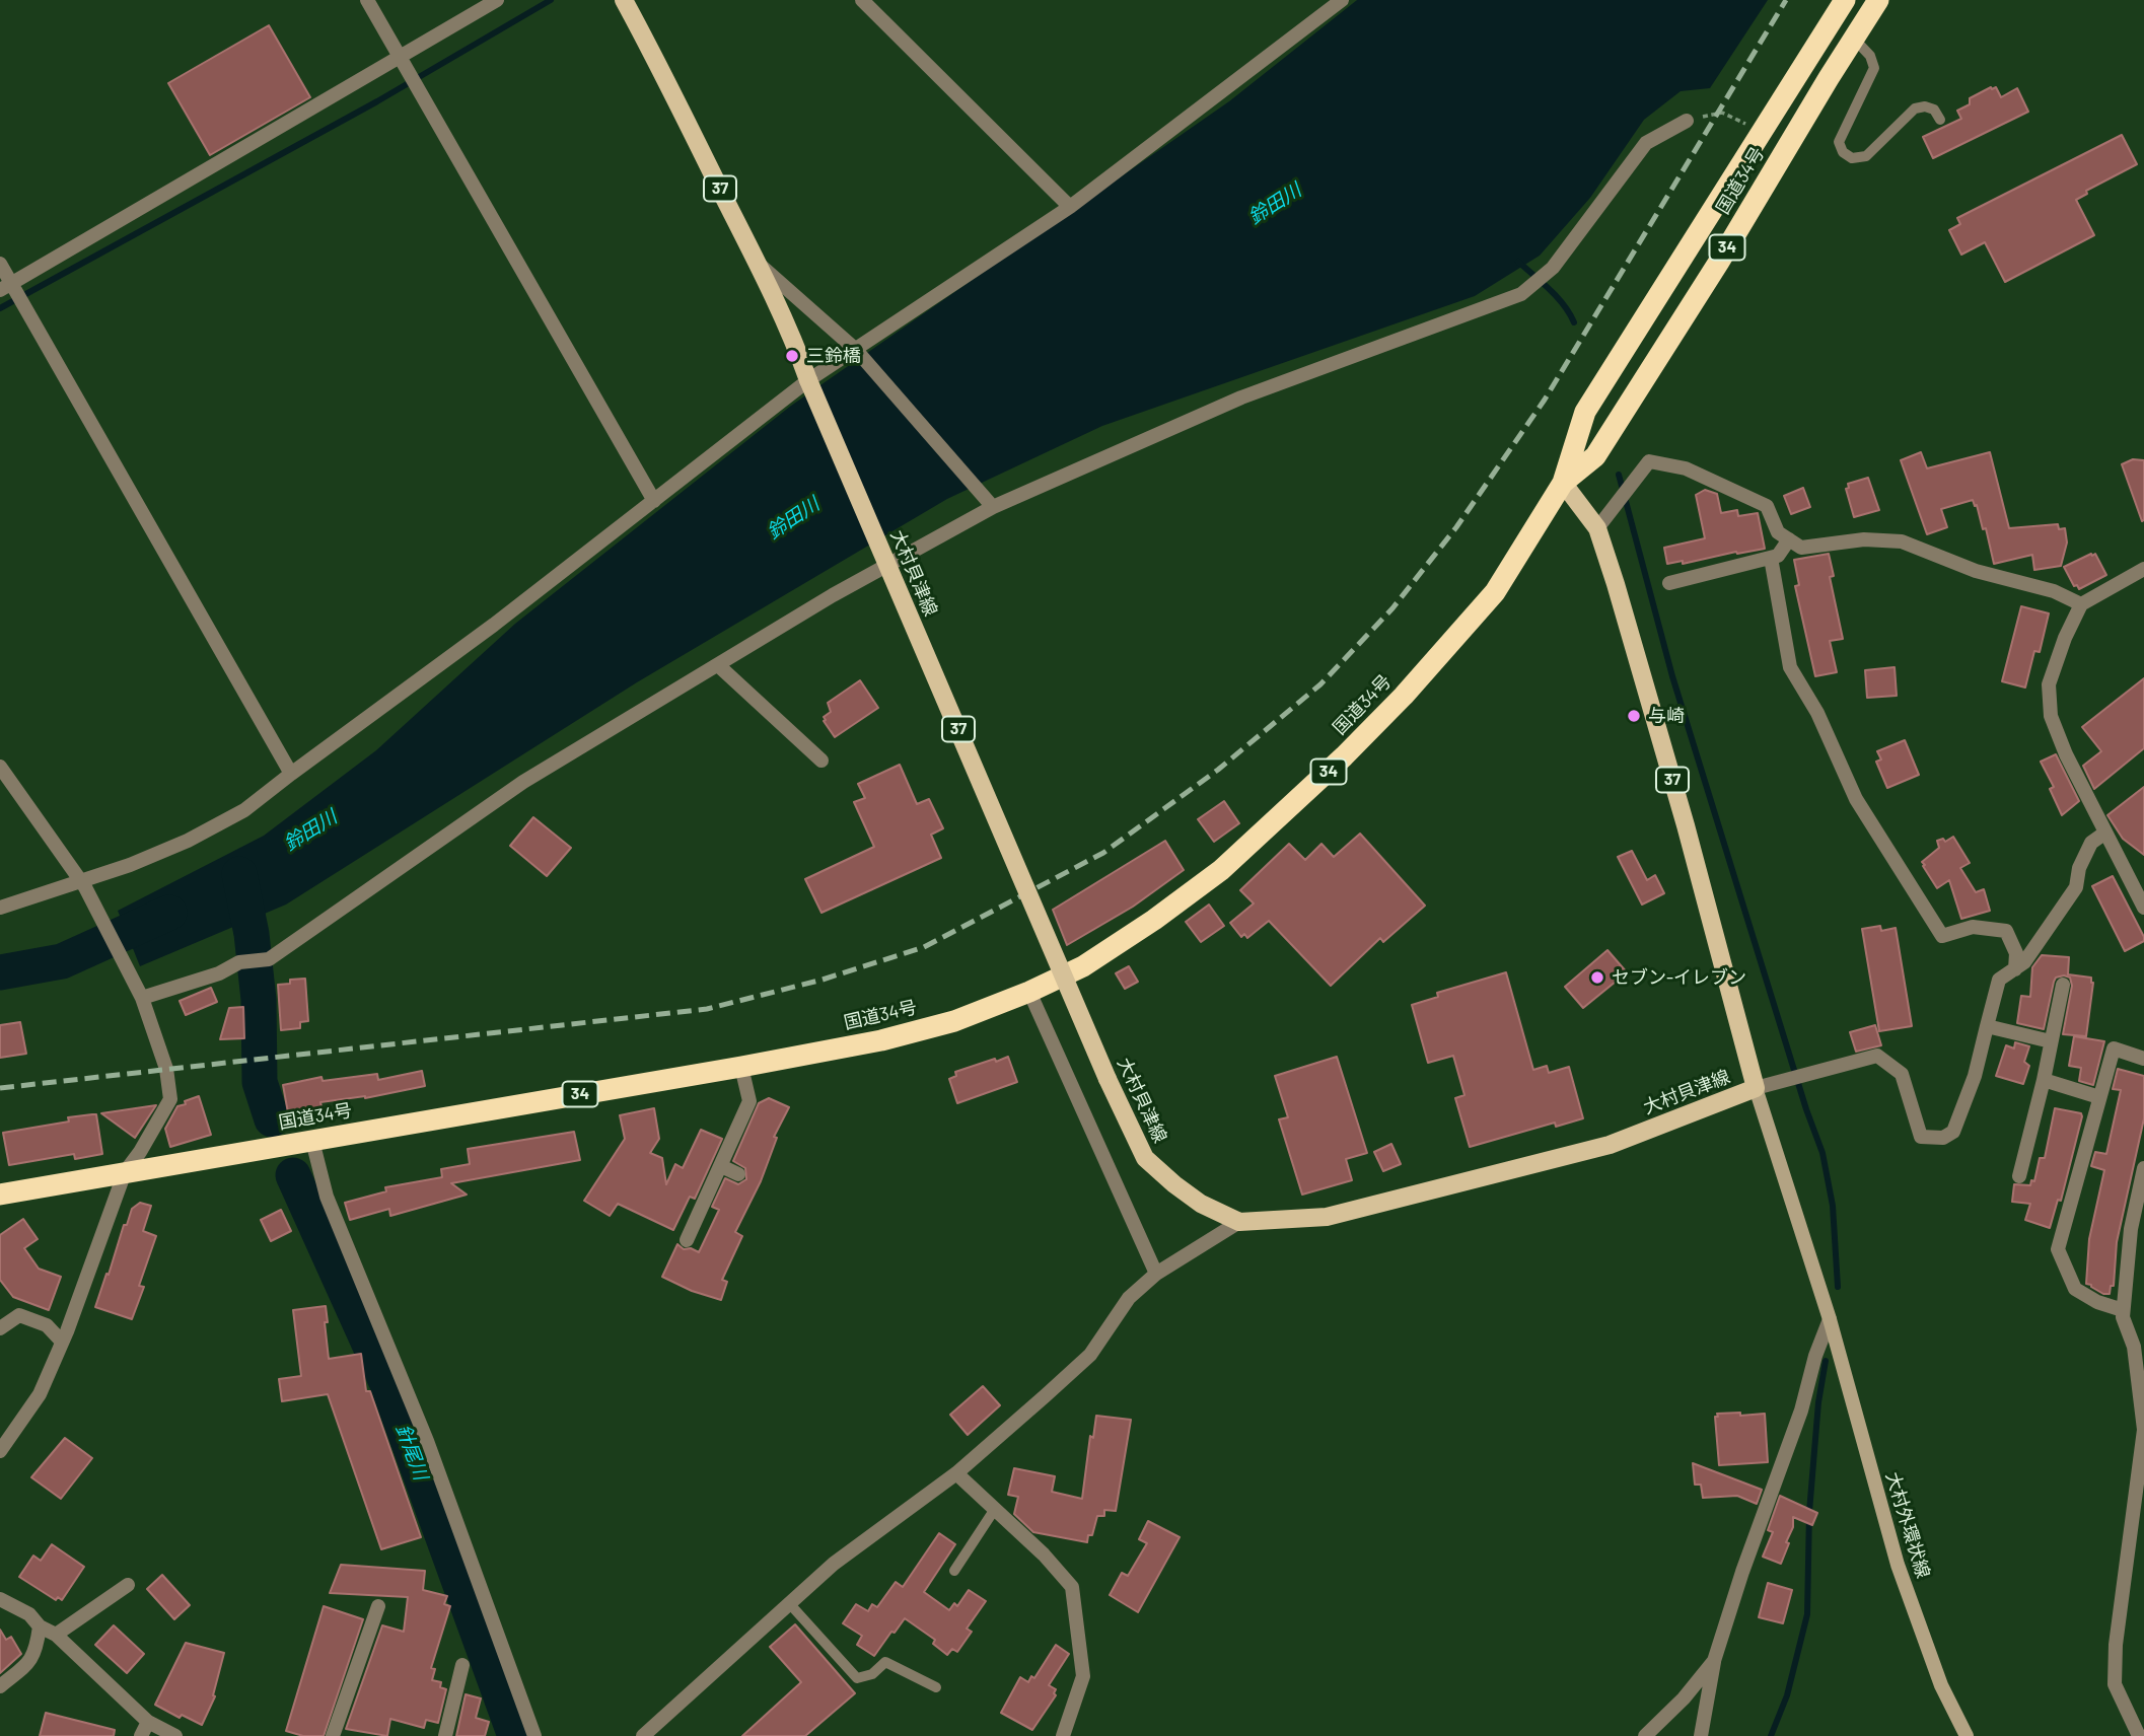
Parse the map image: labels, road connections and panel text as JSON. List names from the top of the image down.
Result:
{
  "streets": {
    "highway": ["国道34号", "34"],
    "main road": ["37", "大村貝津線", "大村外環状線"]
  },
  "crossings": [
    ["国道34号", "大村貝津線"],
    ["大村貝津線", "大村外環状線"]
  ],
  "water": ["鈴田川", "針尾川"],
  "places": ["三鈴橋", "与崎", "セブン-イレブン"]
}
